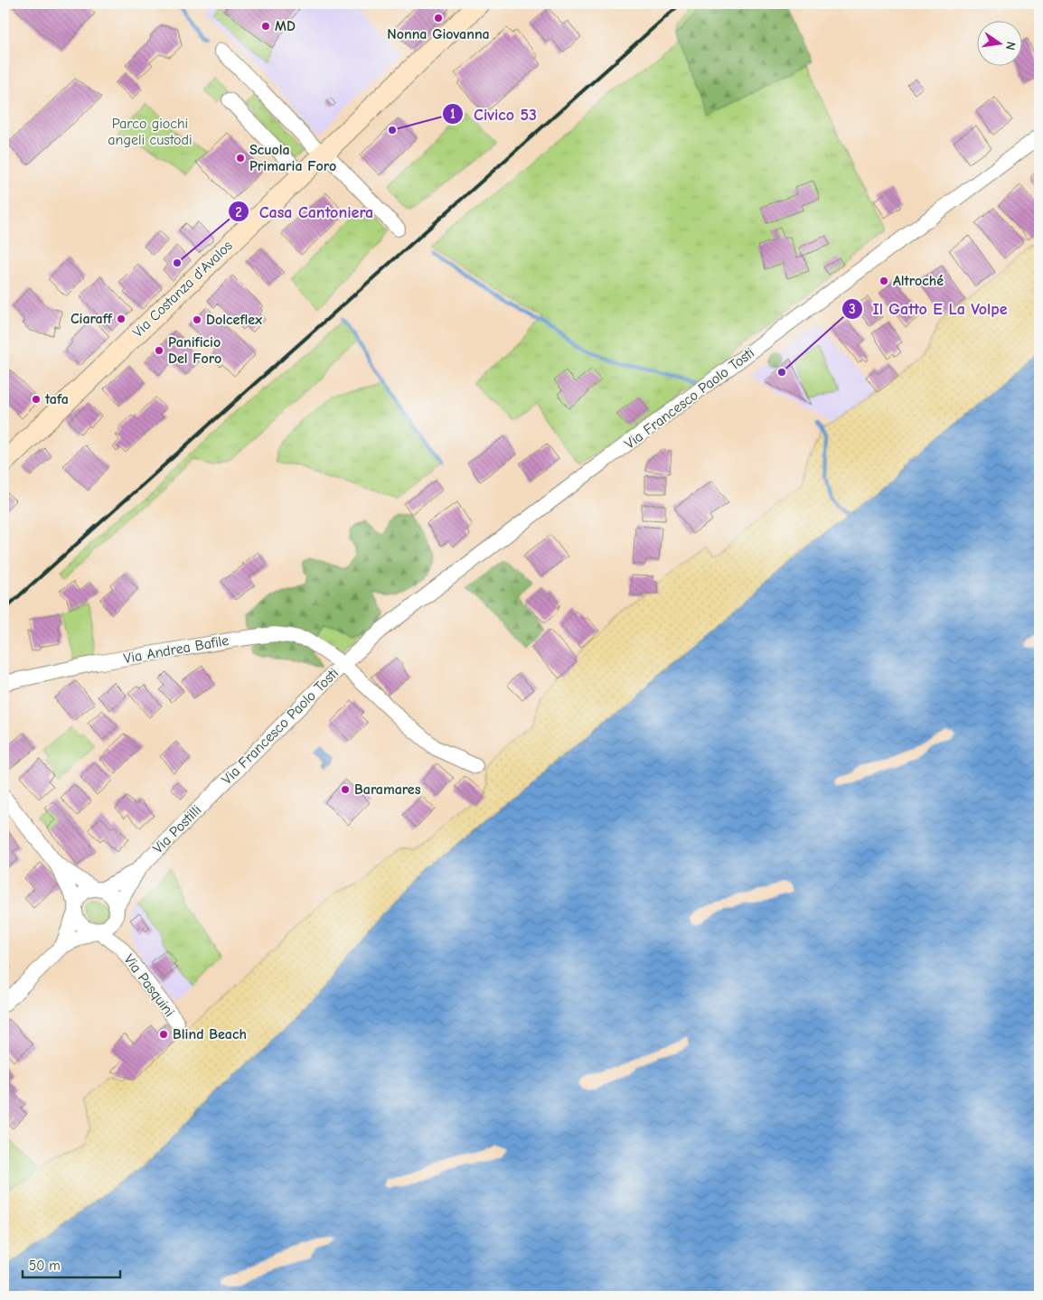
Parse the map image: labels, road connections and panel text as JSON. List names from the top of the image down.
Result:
{
  "streets": {
    "main road": ["Via Costanza d'Avalos"],
    "street": [
      "Via Francesco Paolo Tosti",
      "Via Andrea Bafile",
      "Via Postilli",
      "Via Pasquini"
    ]
  },
  "crossings": [
    ["Via Francesco Paolo Tosti", "Via Andrea Bafile"],
    ["Via Francesco Paolo Tosti", "Via Postilli"],
    ["Via Postilli", "Via Pasquini"]
  ],
  "parks": ["Parco giochi angeli custodi"],
  "places": [
    "Nonna Giovanna",
    "MD",
    "Civico 53",
    "Scuola Primaria Foro",
    "Casa Cantoniera",
    "Altroché",
    "Ciaraff",
    "Dolceflex",
    "Panificio Del Foro",
    "Il Gatto E La Volpe",
    "tafa",
    "Baramares",
    "Blind Beach"
  ],
  "scale_bar": "50 m",
  "north": "right"
}
